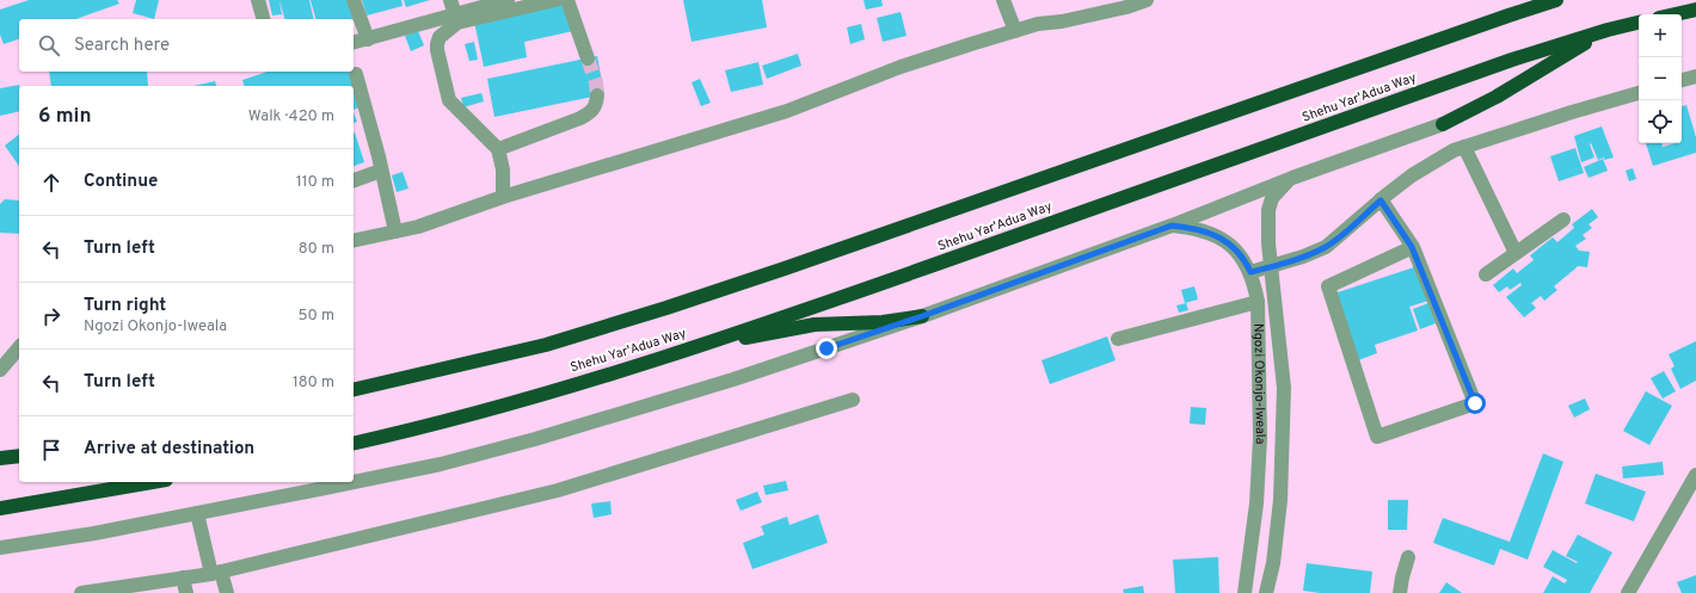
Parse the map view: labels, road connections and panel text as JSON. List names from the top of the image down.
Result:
{
  "streets": {
    "highway": ["Shehu Yar'Adua Way"],
    "street": ["Ngozi Okonjo-Iweala"]
  },
  "page": {
    "map_buttons": ["+", "−"],
    "search": "Search here",
    "heading": ["6 min", "Walk · 420 m"],
    "list": [
      ["Continue", "110 m"],
      ["Turn left", "80 m"],
      ["Turn right", "Ngozi Okonjo-Iweala", "50 m"],
      ["Turn left", "180 m"],
      "Arrive at destination"
    ]
  }
}
